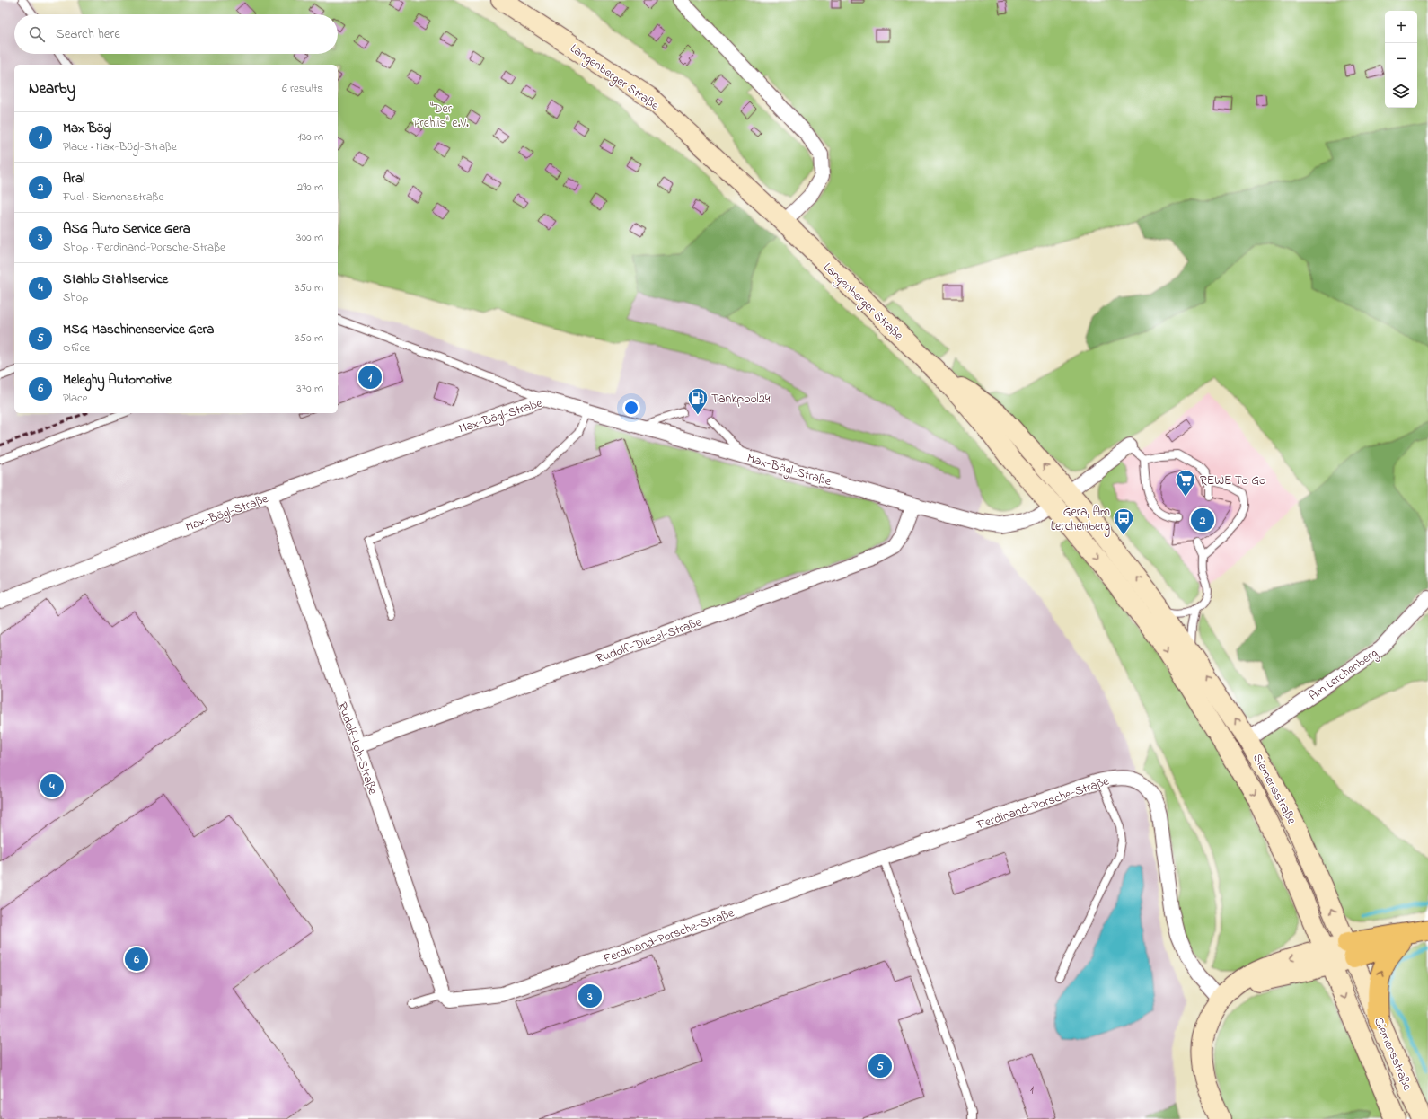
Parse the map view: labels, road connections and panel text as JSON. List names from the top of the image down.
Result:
{
  "streets": {
    "main road": ["Langenberger Straße", "Siemensstraße"],
    "street": [
      "Max-Bögl-Straße",
      "Rudolf-Diesel-Straße",
      "Am Lerchenberg",
      "Rudolf-Loh-Straße",
      "Ferdinand-Porsche-Straße"
    ]
  },
  "crossings": [
    ["Langenberger Straße", "Max-Bögl-Straße"],
    ["Langenberger Straße", "Siemensstraße"],
    ["Max-Bögl-Straße", "Rudolf-Diesel-Straße"],
    ["Max-Bögl-Straße", "Rudolf-Loh-Straße"],
    ["Max-Bögl-Straße", "Siemensstraße"],
    ["Rudolf-Diesel-Straße", "Rudolf-Loh-Straße"],
    ["Am Lerchenberg", "Siemensstraße"],
    ["Rudolf-Loh-Straße", "Ferdinand-Porsche-Straße"]
  ],
  "parks": ["\"Der Prehlis\" e.V."],
  "places": {
    "fuel station": ["Tankpool24"],
    "supermarket": ["REWE To Go"],
    "bus stop": ["Gera, Am Lerchenberg"]
  },
  "house_numbers": ["1"],
  "page": {
    "map_buttons": ["+", "−"],
    "search": "Search here",
    "heading": ["Nearby", "6 results"],
    "list": [
      {
        "mark": "1",
        "name": "Max Bögl",
        "note": "Place · Max-Bögl-Straße",
        "value": "130 m"
      },
      {
        "mark": "2",
        "name": "Aral",
        "note": "Fuel · Siemensstraße",
        "value": "290 m"
      },
      {
        "mark": "3",
        "name": "ASG Auto Service Gera",
        "note": "Shop · Ferdinand-Porsche-Straße",
        "value": "300 m"
      },
      {
        "mark": "4",
        "name": "Stahlo Stahlservice",
        "note": "Shop",
        "value": "350 m"
      },
      {
        "mark": "5",
        "name": "MSG Maschinenservice Gera",
        "note": "Office",
        "value": "350 m"
      },
      {
        "mark": "6",
        "name": "Meleghy Automotive",
        "note": "Place",
        "value": "370 m"
      }
    ],
    "pins": [
      "1",
      "2",
      "4",
      "6",
      "3",
      "5"
    ]
  }
}
